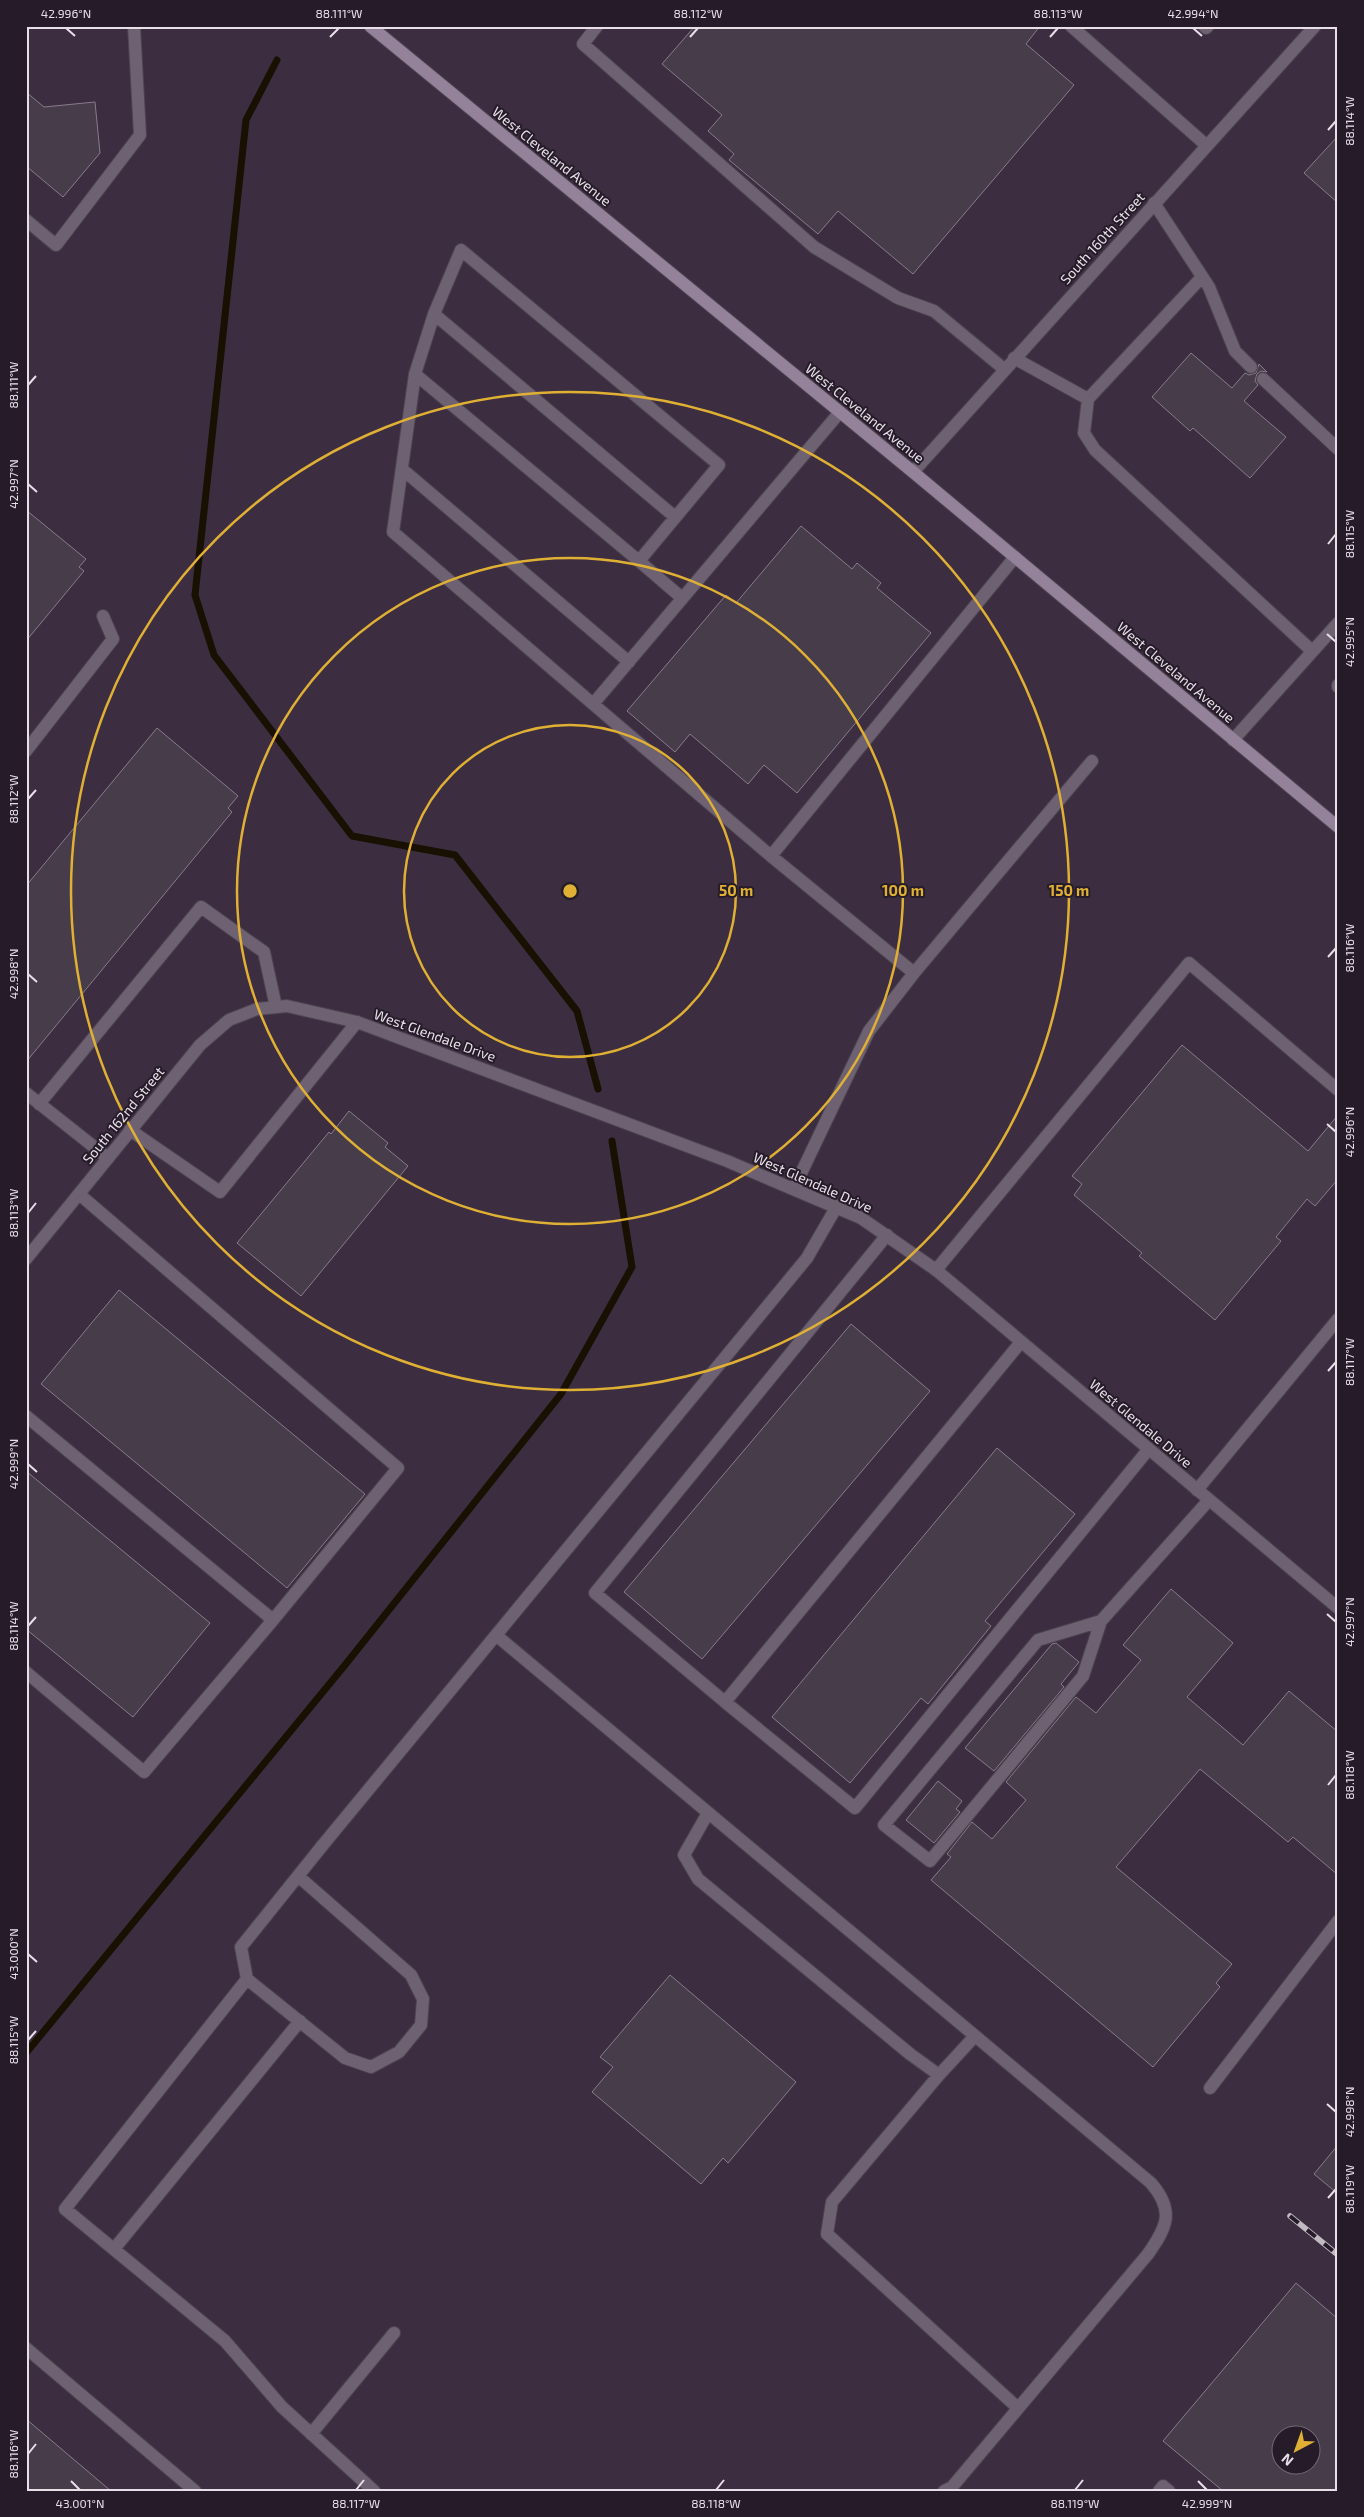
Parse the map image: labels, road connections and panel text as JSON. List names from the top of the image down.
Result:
{
  "streets": {
    "main road": ["West Cleveland Avenue"],
    "street": ["South 160th Street", "West Glendale Drive", "South 162nd Street"]
  },
  "crossings": [
    ["West Cleveland Avenue", "South 160th Street"],
    ["West Glendale Drive", "South 162nd Street"]
  ],
  "north": "bottom left",
  "coordinates": [
    "42.996°N",
    "88.111°W",
    "88.112°W",
    "88.113°W",
    "42.994°N",
    "88.114°W",
    "42.997°N",
    "88.115°W",
    "42.995°N",
    "88.116°W",
    "42.998°N",
    "88.117°W",
    "42.999°N",
    "88.118°W",
    "43.000°N",
    "88.119°W",
    "43.001°N"
  ],
  "rings": ["50 m", "100 m", "150 m"]
}
